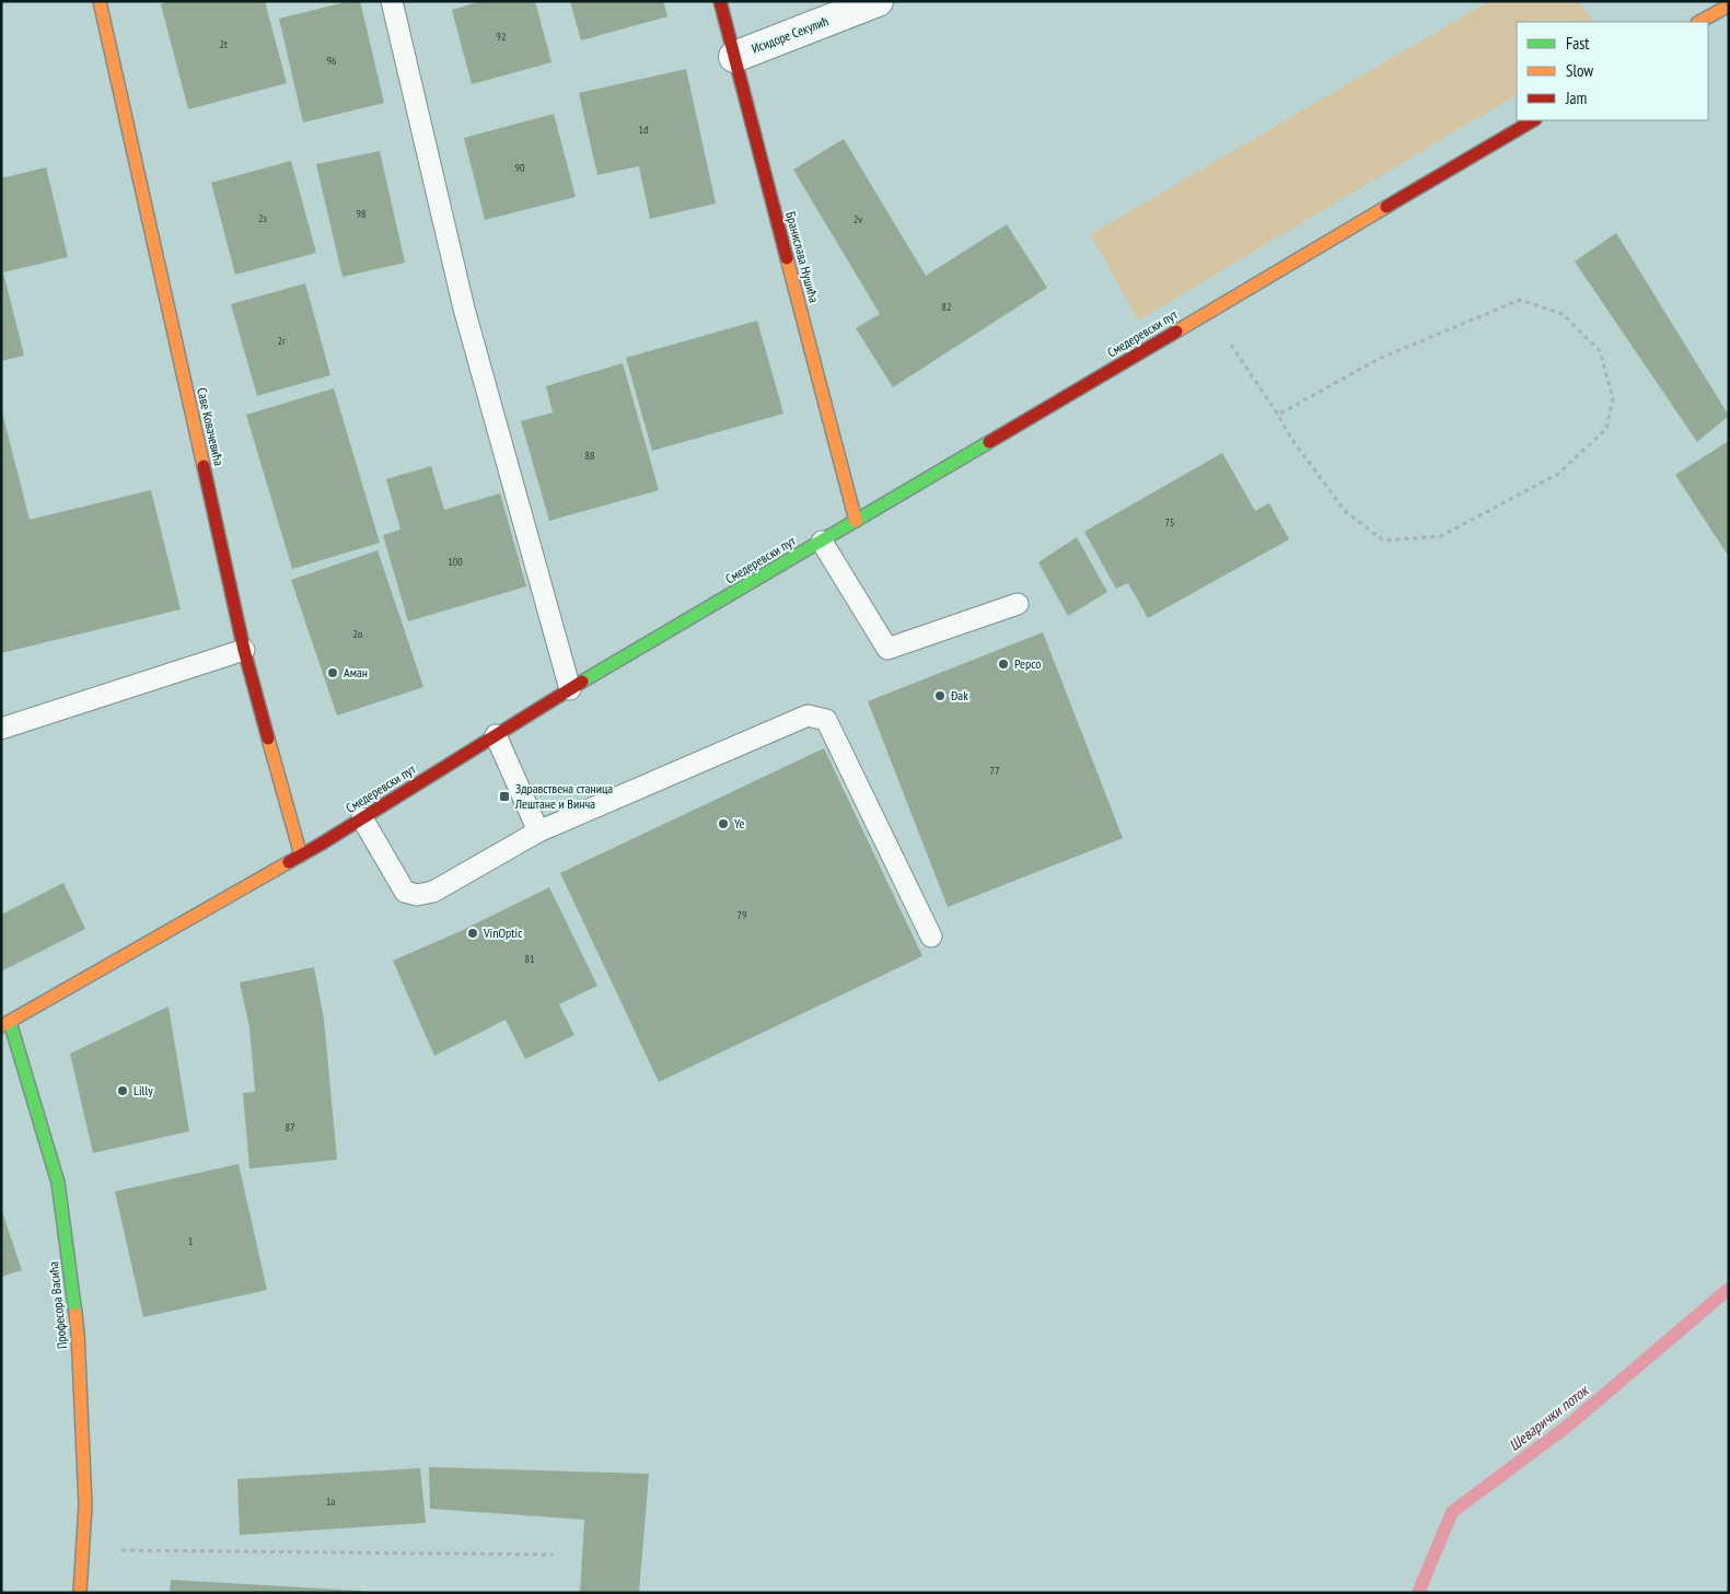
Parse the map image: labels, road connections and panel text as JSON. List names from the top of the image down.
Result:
{
  "streets": {
    "street": [
      "Исидоре Секулић",
      "Бранислава Нушића",
      "Смедеревски пут",
      "Саве Ковачевића",
      "Професора Васића"
    ]
  },
  "crossings": [
    ["Исидоре Секулић", "Бранислава Нушића"],
    ["Бранислава Нушића", "Смедеревски пут"],
    ["Смедеревски пут", "Саве Ковачевића"],
    ["Смедеревски пут", "Професора Васића"]
  ],
  "water": ["Шеварички поток"],
  "places": {
    "other": [
      "Pepco",
      "Аман",
      "Đak",
      "Ye",
      "VinOptic",
      "Lilly"
    ],
    "transit": ["Здравствена станица Лештане и Винча"]
  },
  "house_numbers": [
    "92",
    "2t",
    "96",
    "1đ",
    "90",
    "98",
    "2s",
    "2v",
    "82",
    "2r",
    "88",
    "75",
    "100",
    "2o",
    "77",
    "79",
    "81",
    "87",
    "1",
    "1a"
  ],
  "legend": ["Fast", "Slow", "Jam"]
}
